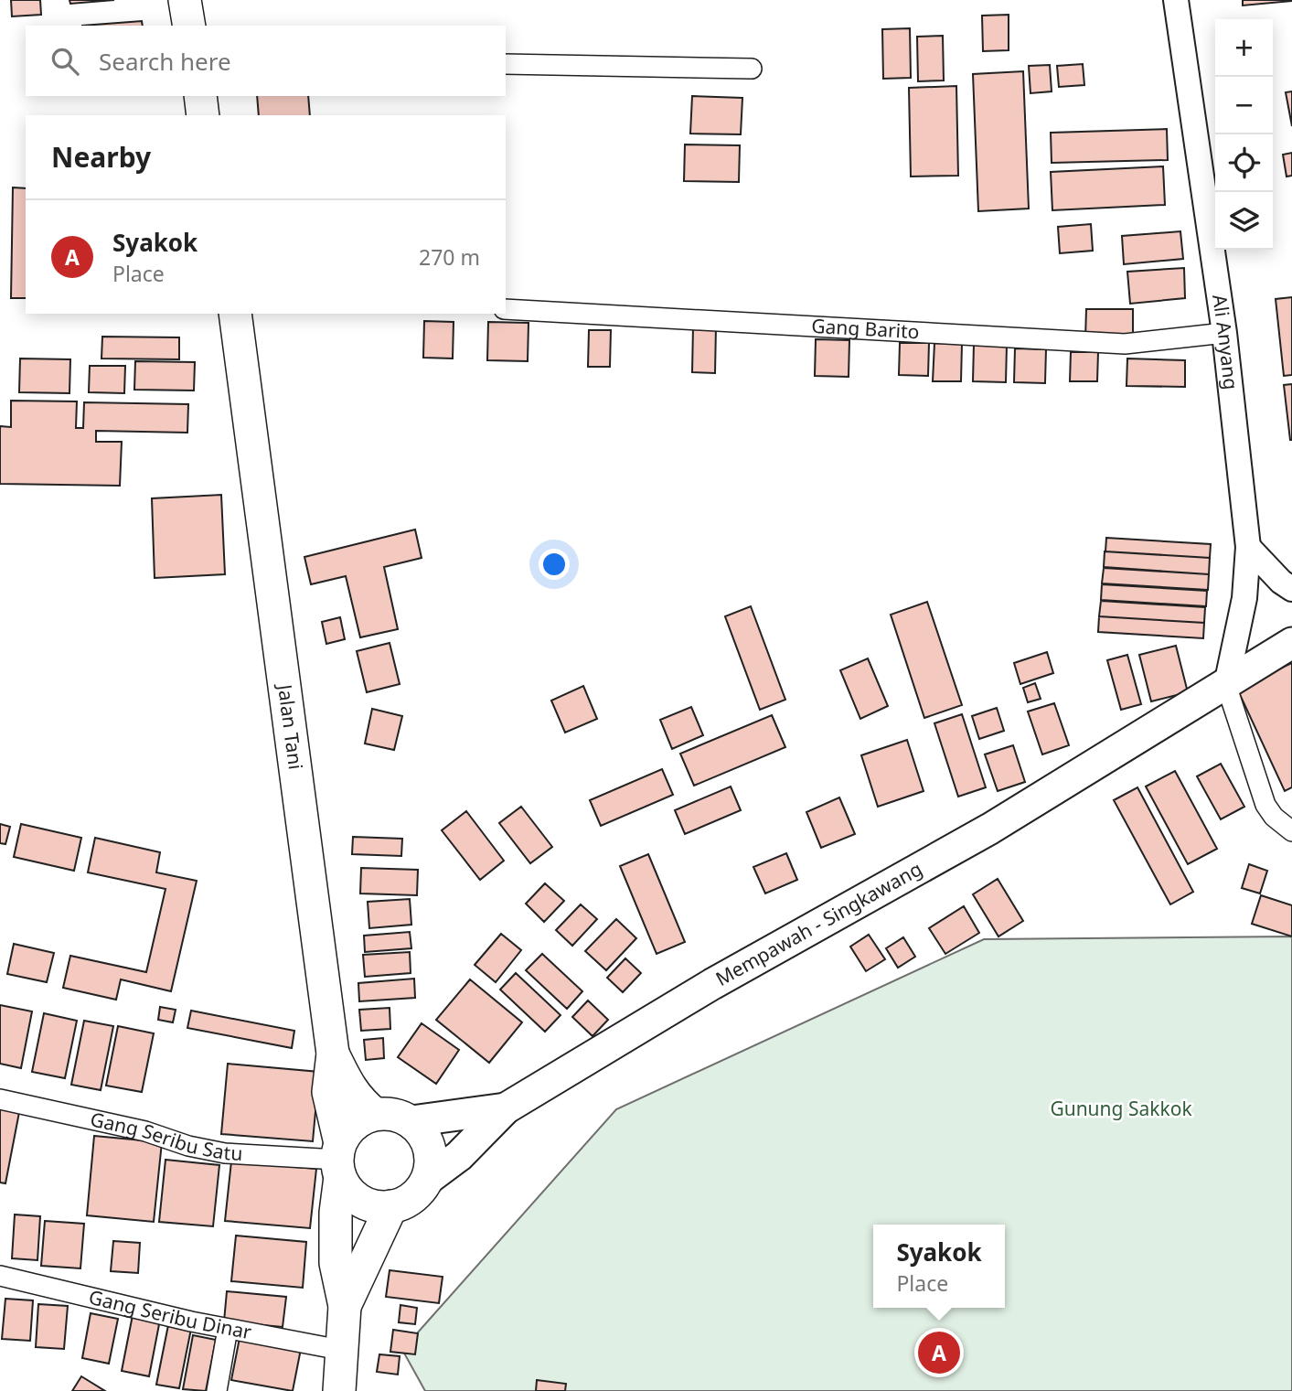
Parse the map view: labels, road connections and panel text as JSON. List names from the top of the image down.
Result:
{
  "streets": {
    "highway": ["Jalan Tani"],
    "main road": ["Mempawah - Singkawang"],
    "street": [
      "Gang Barito",
      "Ali Anyang",
      "Gang Seribu Satu",
      "Gang Seribu Dinar"
    ]
  },
  "crossings": [
    ["Gang Barito", "Ali Anyang"],
    ["Ali Anyang", "Mempawah - Singkawang"],
    ["Jalan Tani", "Mempawah - Singkawang"],
    ["Jalan Tani", "Gang Seribu Satu"],
    ["Mempawah - Singkawang", "Gang Seribu Satu"]
  ],
  "parks": ["Gunung Sakkok"],
  "page": {
    "map_buttons": ["+", "−"],
    "search": "Search here",
    "heading": "Nearby",
    "list": [
      {
        "mark": "A",
        "name": "Syakok",
        "note": "Place",
        "value": "270 m"
      }
    ],
    "popup": ["Syakok", "Place"],
    "pins": "A"
  }
}
